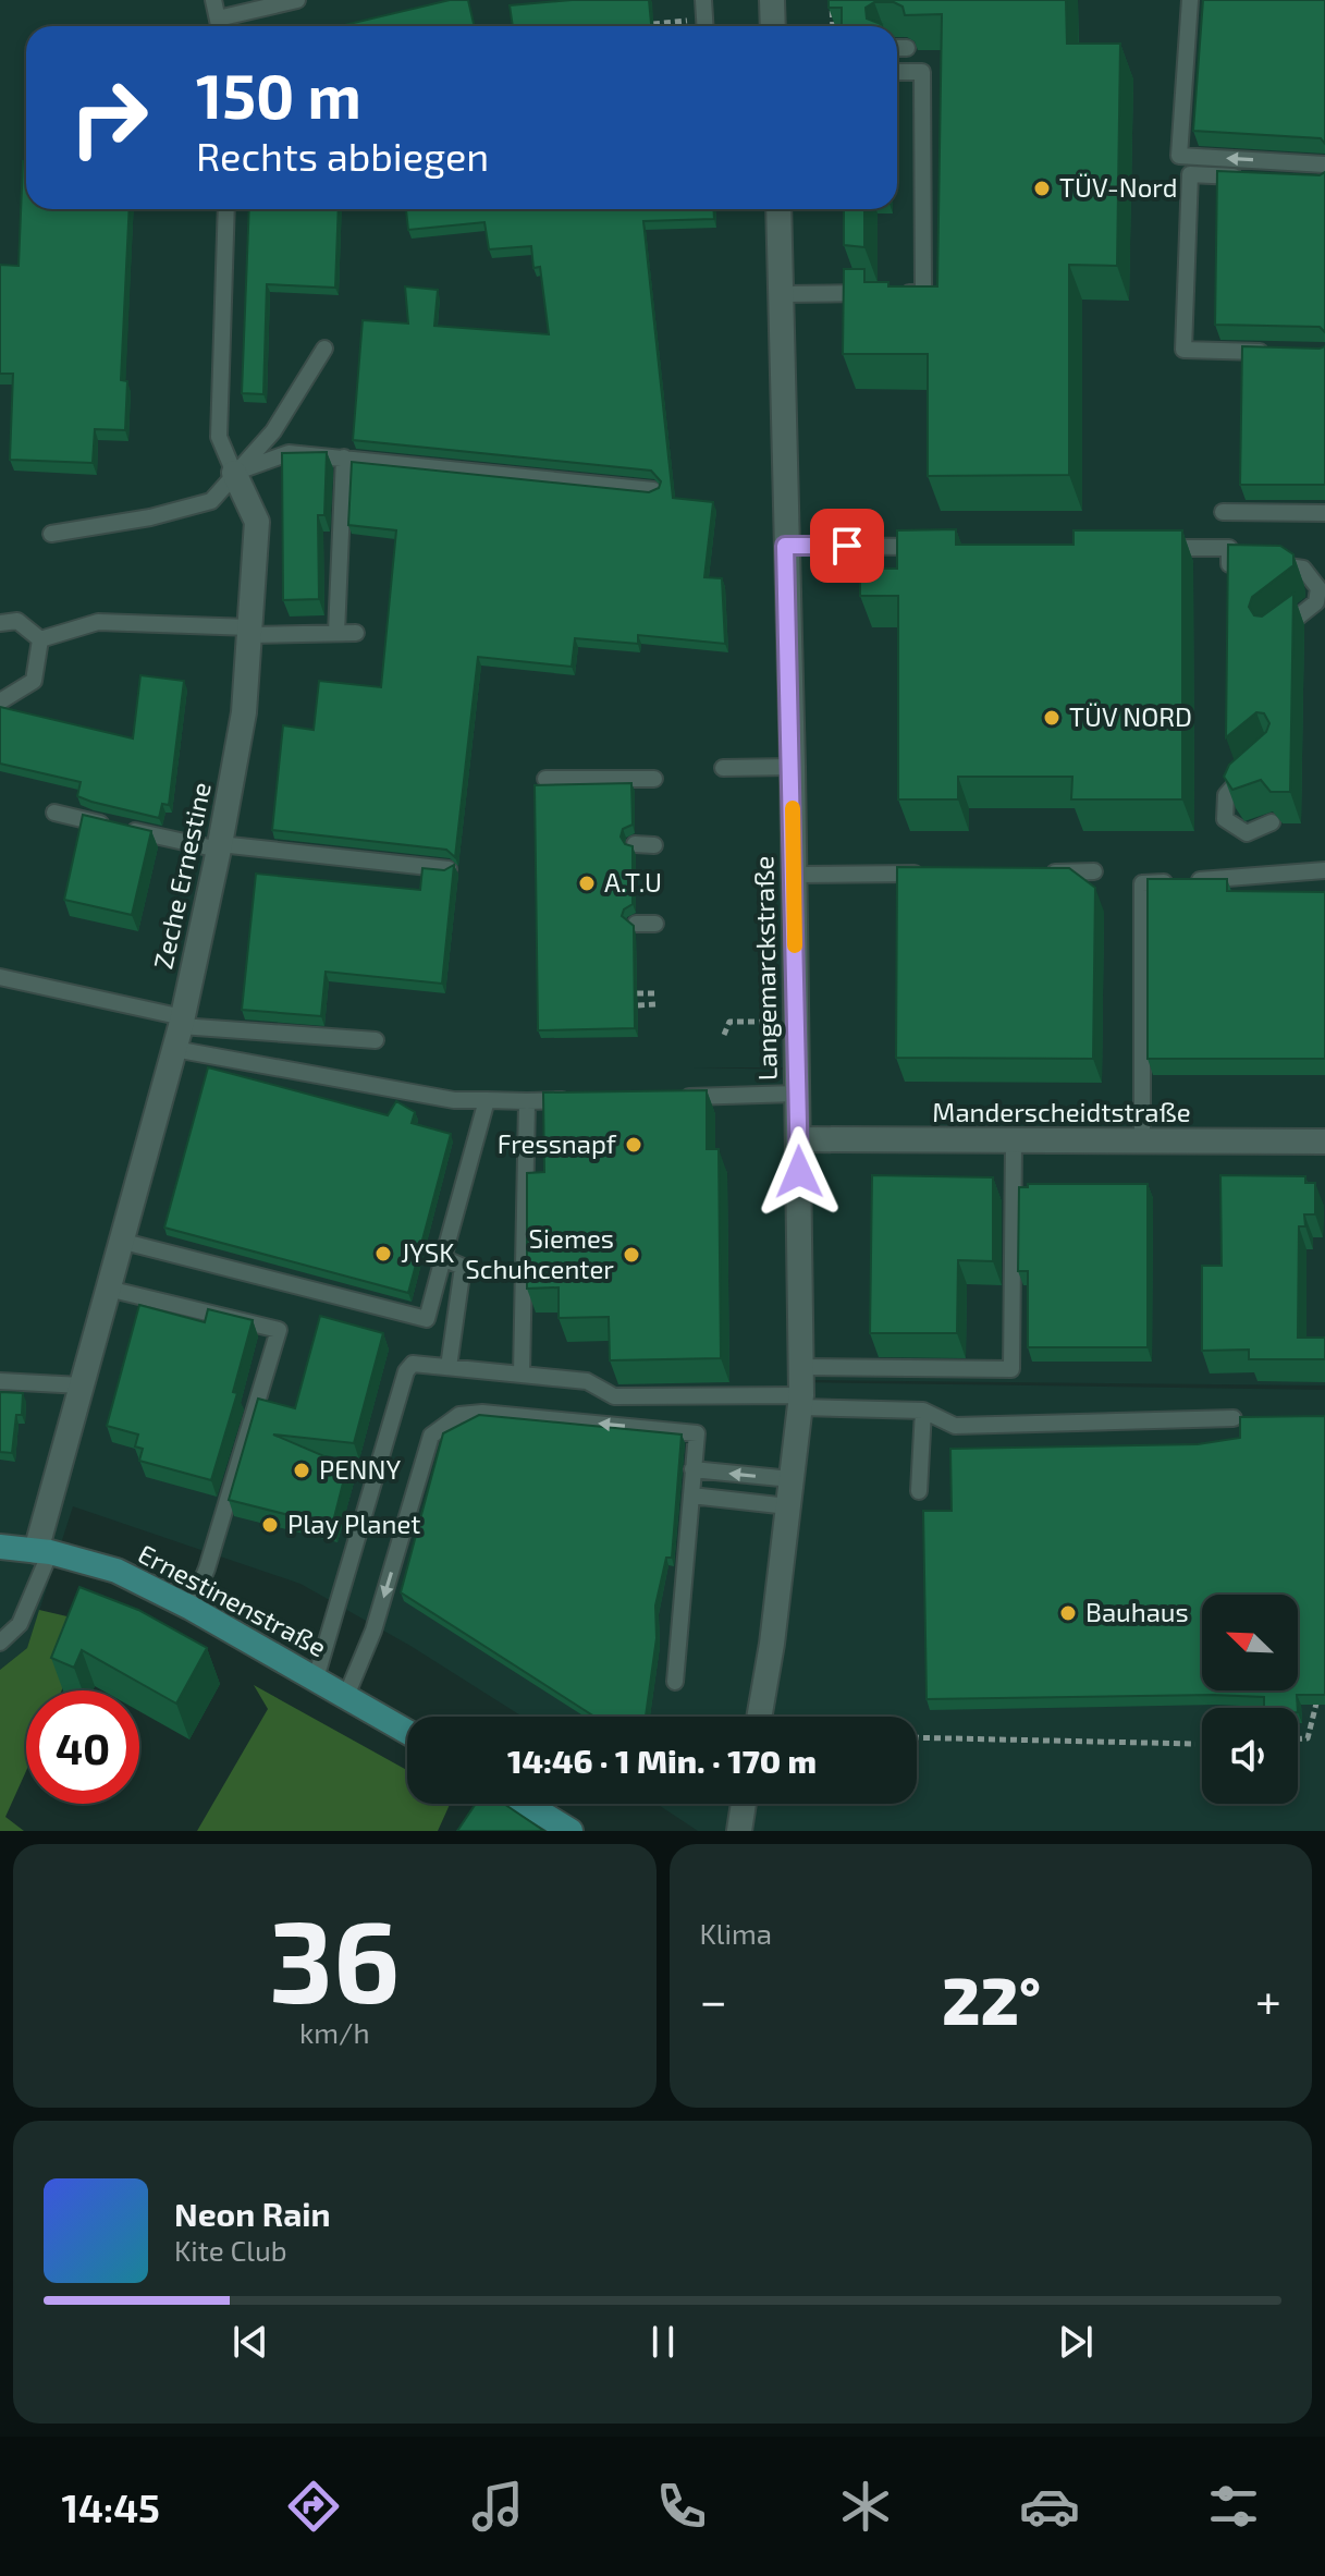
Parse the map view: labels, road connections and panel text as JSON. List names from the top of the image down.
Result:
{
  "streets": {
    "main road": ["Ernestinenstraße"],
    "street": ["Zeche Ernestine", "Langemarckstraße", "Manderscheidtstraße"]
  },
  "crossings": [
    ["Zeche Ernestine", "Ernestinenstraße"],
    ["Langemarckstraße", "Manderscheidtstraße"]
  ],
  "places": [
    "TÜV-Nord",
    "TÜV NORD",
    "A.T.U",
    "Fressnapf",
    "JYSK",
    "Siemes Schuhcenter",
    "PENNY",
    "Play Planet",
    "Bauhaus"
  ],
  "north": "top left",
  "page": {
    "turn": ["150 m", "Rechts abbiegen"],
    "limit": "40",
    "trip": "14:46 · 1 Min. · 170 m",
    "tile": [
      ["36", "km/h"],
      "Klima"
    ],
    "heat": ["−", "22°", "+"],
    "song": ["Neon Rain", "Kite Club"],
    "tabs": "14:45"
  }
}
